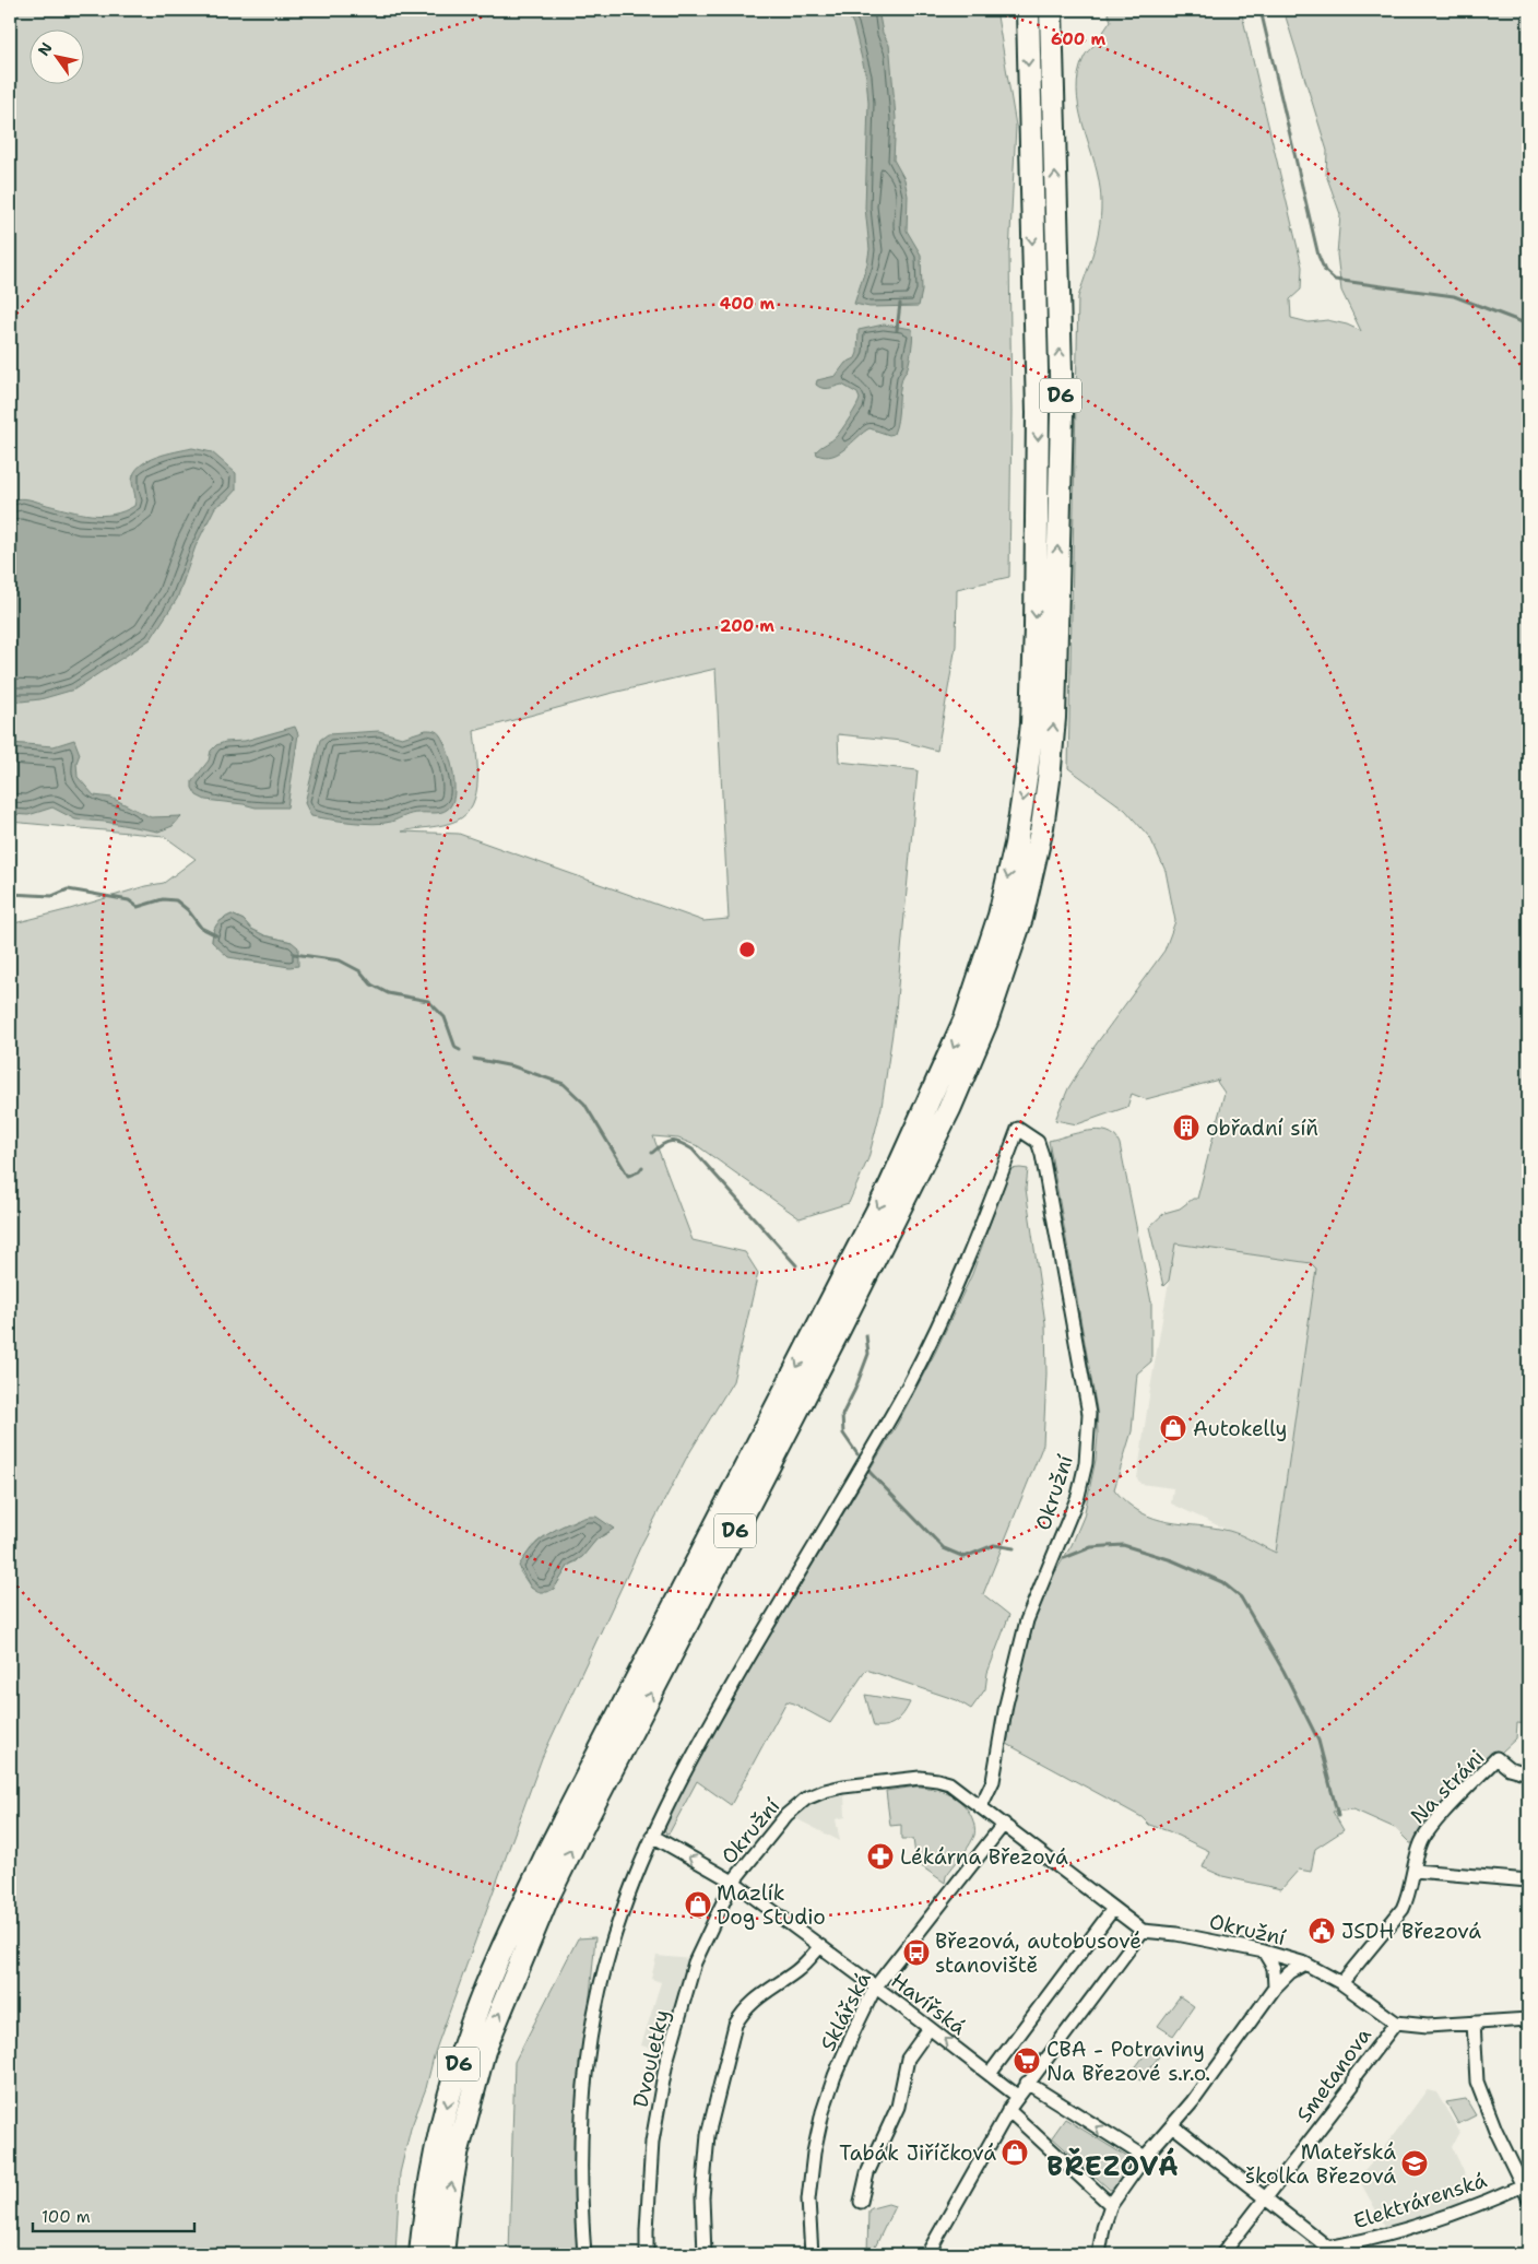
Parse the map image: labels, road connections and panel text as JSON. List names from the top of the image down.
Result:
{
  "streets": {
    "highway": ["D6"],
    "street": [
      "Okružní",
      "Na stráni",
      "Havířská",
      "Sklářská",
      "Dvouletky",
      "Smetanova",
      "Elektrárenská"
    ]
  },
  "crossings": [
    ["Okružní", "Na stráni"],
    ["Okružní", "Havířská"],
    ["Okružní", "Sklářská"],
    ["Okružní", "Dvouletky"],
    ["Okružní", "Smetanova"],
    ["Havířská", "Sklářská"],
    ["Havířská", "Dvouletky"]
  ],
  "one_way": ["Havířská"],
  "districts": ["BŘEZOVÁ"],
  "places": {
    "building": ["obřadní síň"],
    "shop": ["Autokelly", "Mazlík Dog Studio", "Tabák Jiříčková"],
    "pharmacy": ["Lékárna Březová"],
    "public building": ["JSDH Březová"],
    "bus stop": ["Březová, autobusové stanoviště"],
    "supermarket": ["CBA - Potraviny Na Březové s.r.o."],
    "school or university": ["Mateřská školka Březová"]
  },
  "scale_bar": "100 m",
  "north": "top left",
  "rings": ["600 m", "400 m", "200 m"]
}
